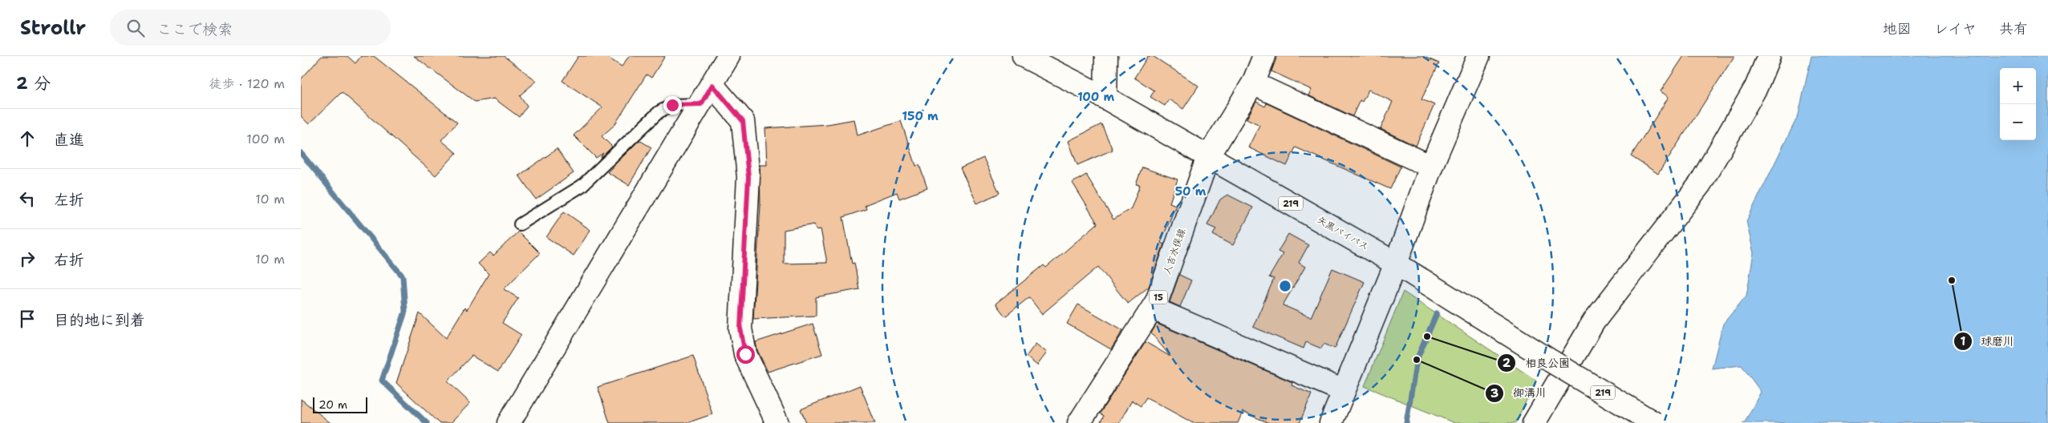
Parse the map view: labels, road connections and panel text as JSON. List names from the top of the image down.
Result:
{
  "streets": {
    "main road": [
      "219",
      "矢黒バイパス",
      "人吉水俣線",
      "15"
    ]
  },
  "crossings": [
    ["矢黒バイパス", "人吉水俣線"]
  ],
  "places": ["球磨川", "相良公園", "御溝川"],
  "scale_bar": "20 m",
  "page": {
    "header": "Strollr",
    "search": "ここで検索",
    "nav": ["地図", "レイヤ", "共有"],
    "heading": ["2 分", "徒歩 · 120 m"],
    "map_buttons": ["+", "−"],
    "list": [
      ["直進", "100 m"],
      ["左折", "10 m"],
      ["右折", "10 m"],
      "目的地に到着"
    ],
    "scale": "20 m"
  },
  "rings": ["100 m", "150 m", "50 m"]
}
